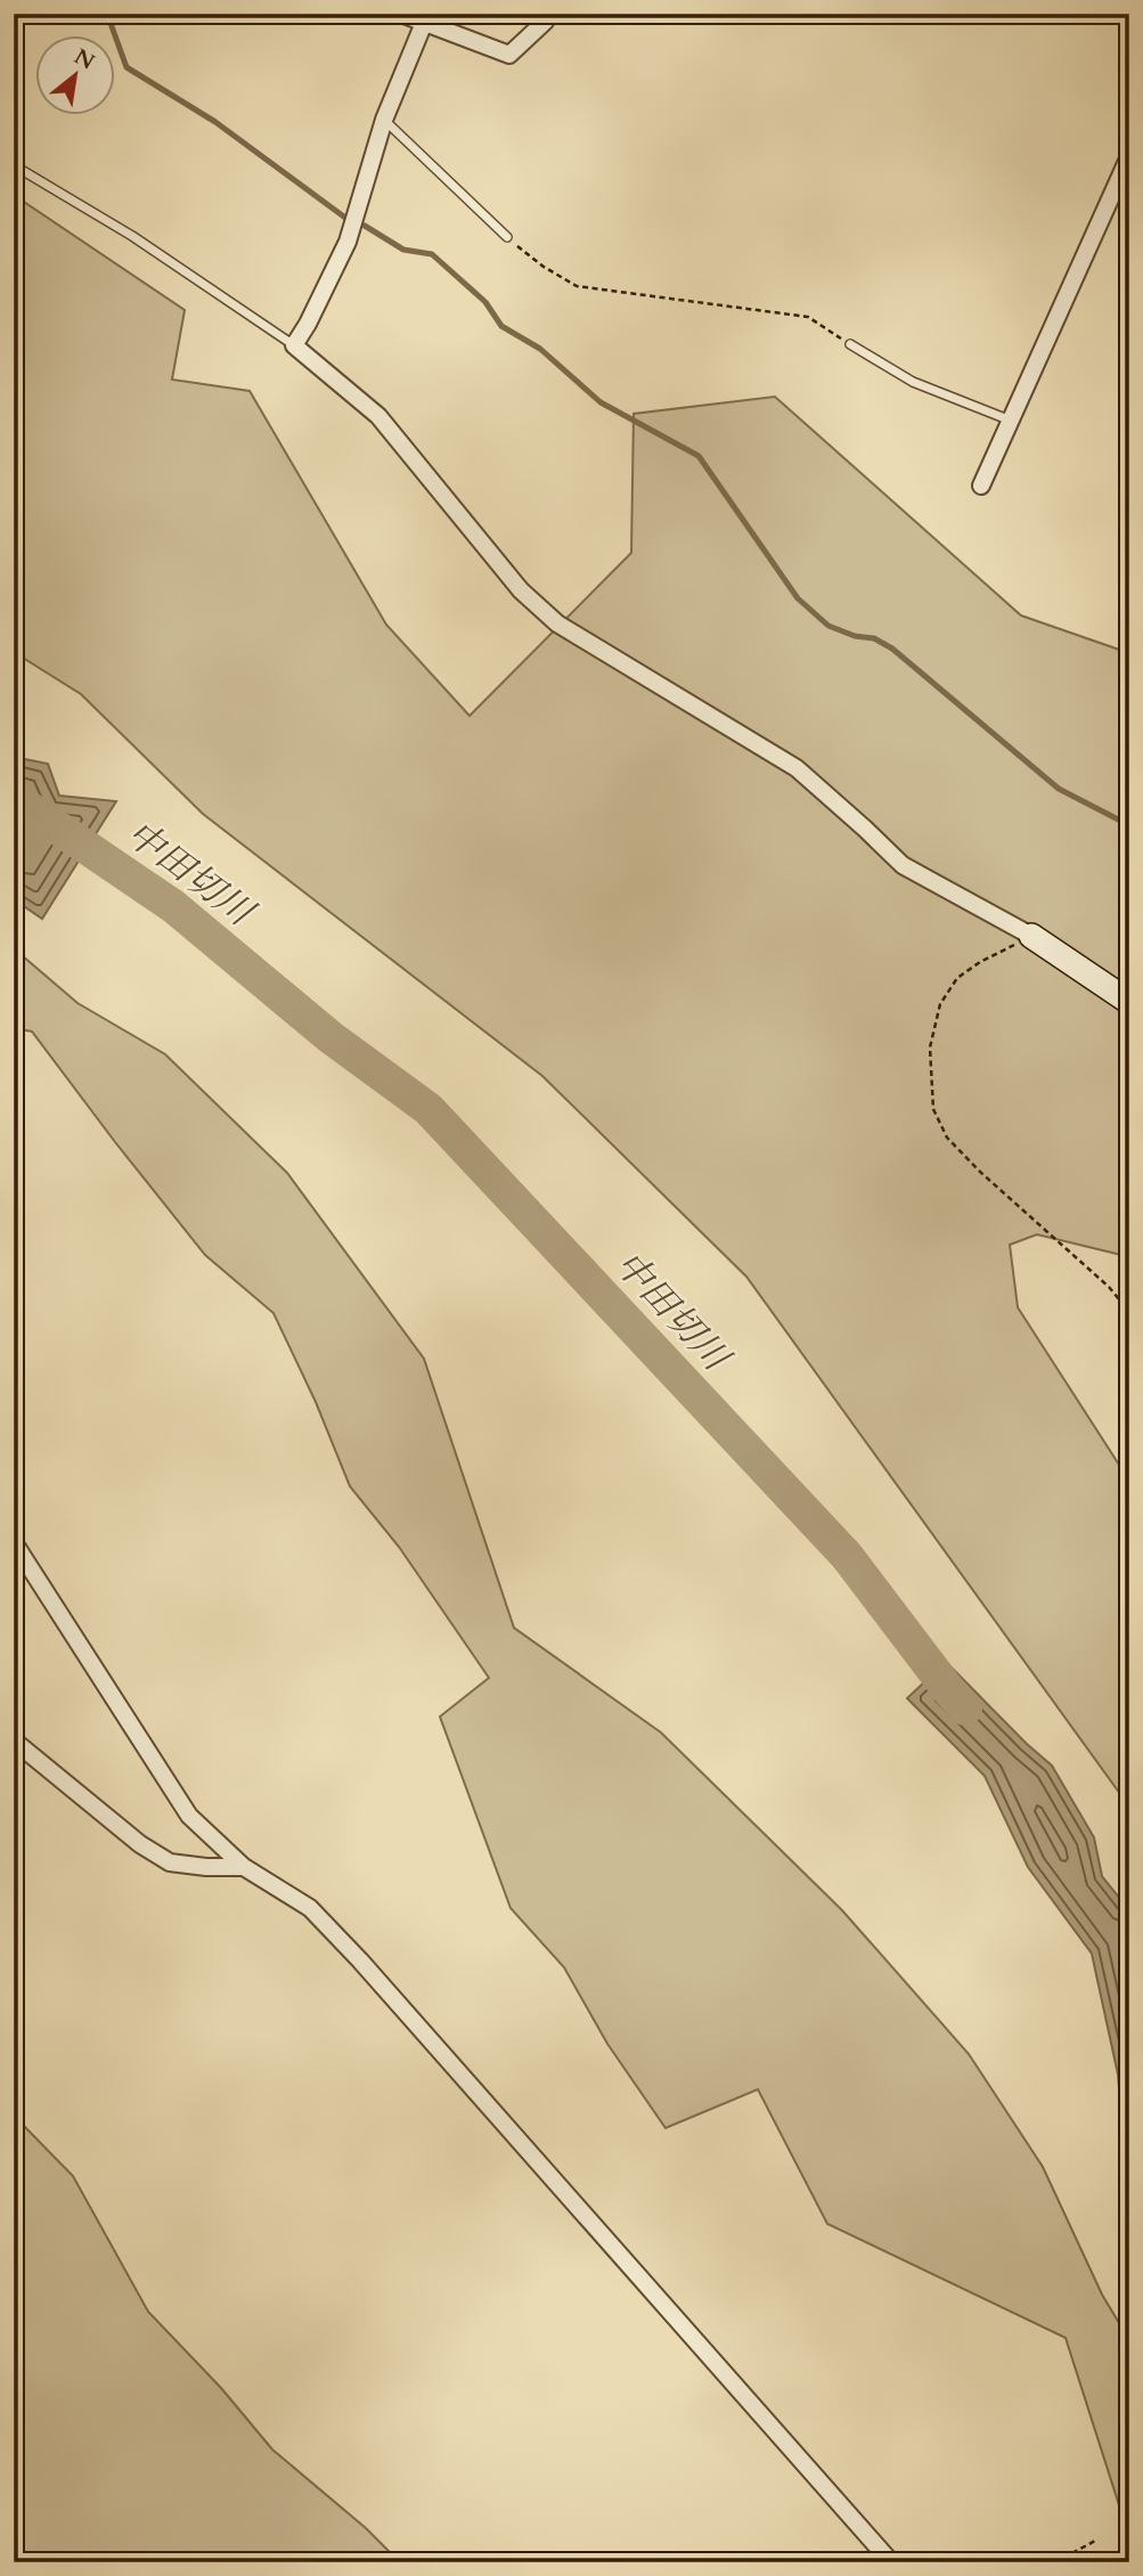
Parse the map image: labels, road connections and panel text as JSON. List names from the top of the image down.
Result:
{
  "water": ["中田切川"],
  "north": "top right"
}
